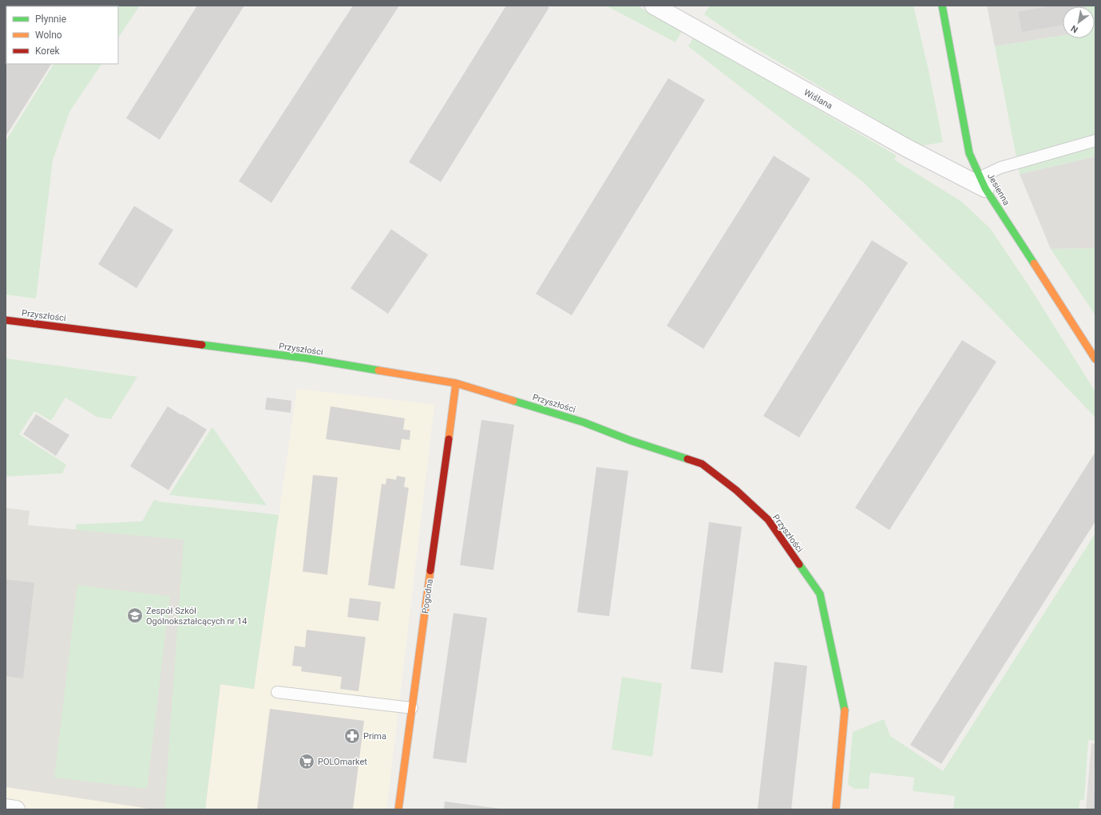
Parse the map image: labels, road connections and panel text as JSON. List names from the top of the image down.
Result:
{
  "streets": {
    "street": [
      "Wiślana",
      "Jesienna",
      "Przyszłości",
      "Pogodna"
    ]
  },
  "crossings": [
    ["Wiślana", "Jesienna"],
    ["Przyszłości", "Pogodna"]
  ],
  "places": {
    "school or university": ["Zespół Szkół Ogólnokształcących nr 14"],
    "pharmacy": ["Prima"],
    "supermarket": ["POLOmarket"]
  },
  "legend": ["Płynnie", "Wolno", "Korek"],
  "north": "bottom left"
}
